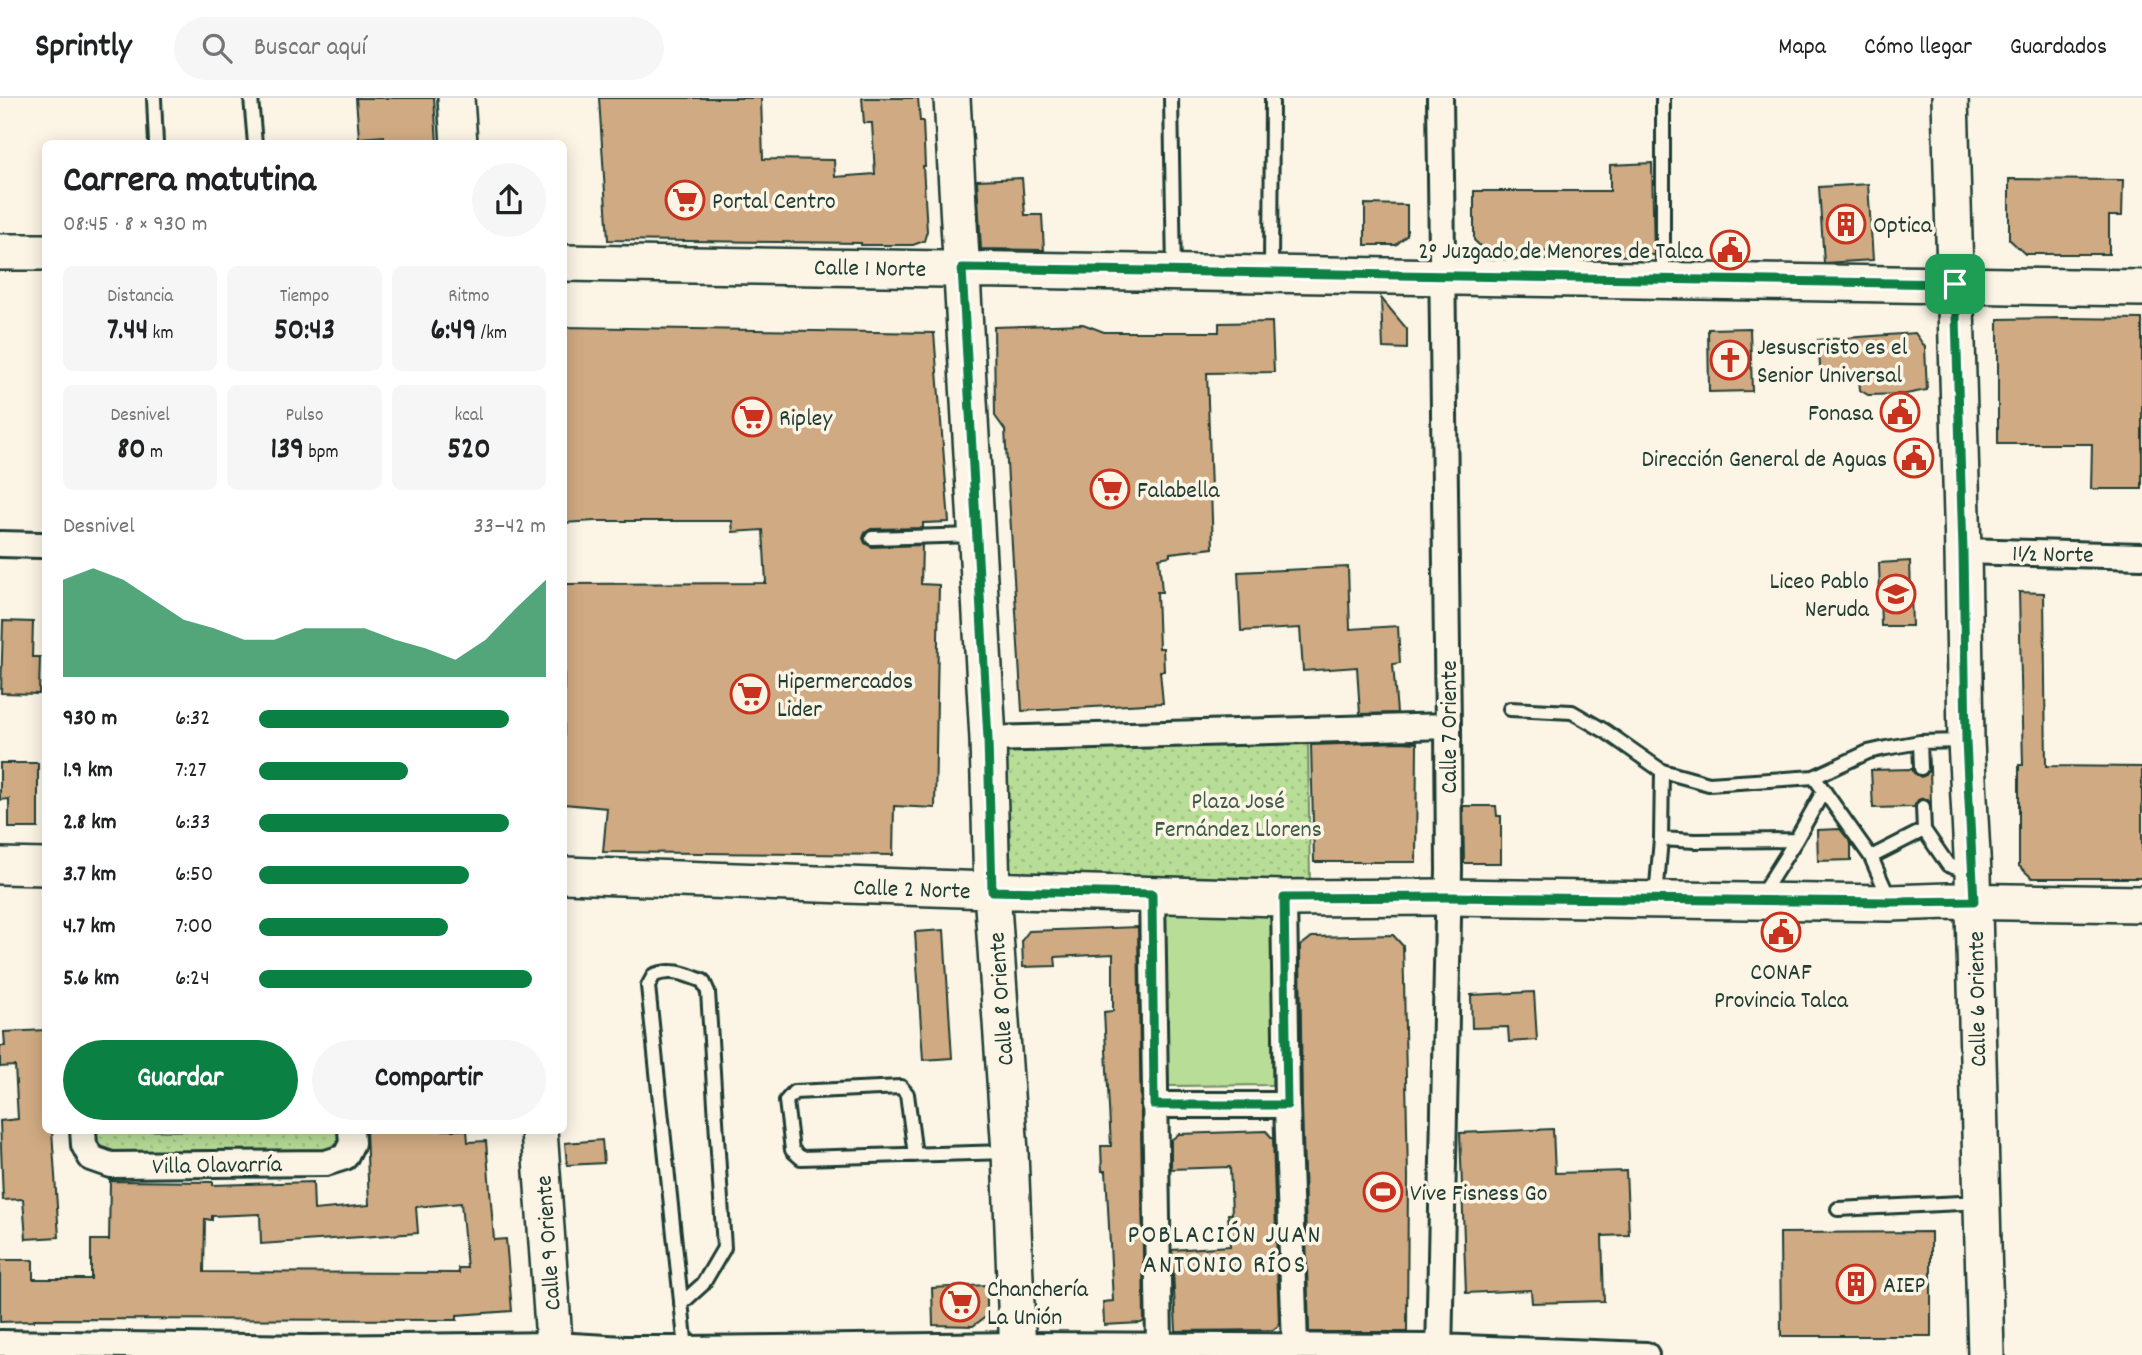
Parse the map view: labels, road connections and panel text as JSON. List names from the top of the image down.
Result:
{
  "streets": {
    "main road": [
      "Calle 1 Norte",
      "Calle 2 Norte",
      "Calle 8 Oriente",
      "Calle 6 Oriente",
      "Calle 9 Oriente"
    ],
    "street": ["1½ Norte", "Calle 7 Oriente", "Villa Olavarría"]
  },
  "crossings": [
    ["Calle 1 Norte", "Calle 7 Oriente"],
    ["Calle 1 Norte", "Calle 8 Oriente"],
    ["Calle 1 Norte", "Calle 6 Oriente"],
    ["1½ Norte", "Calle 6 Oriente"],
    ["Calle 7 Oriente", "Calle 2 Norte"],
    ["Calle 2 Norte", "Calle 8 Oriente"],
    ["Calle 2 Norte", "Calle 6 Oriente"]
  ],
  "districts": ["POBLACIÓN JUAN ANTONIO RÍOS"],
  "parks": ["Plaza José Fernández Llorens"],
  "places": {
    "supermarket": [
      "Portal Centro",
      "Ripley",
      "Falabella",
      "Hipermercados Lider",
      "Chanchería La Unión"
    ],
    "building": ["Optica", "AIEP"],
    "public building": [
      "2° Juzgado de Menores de Talca",
      "Fonasa",
      "Dirección General de Aguas",
      "CONAF Provincia Talca"
    ],
    "church": ["Jesuscristo es el Senior Universal"],
    "school or university": ["Liceo Pablo Neruda"],
    "sports": ["Vive Fisness Go"]
  },
  "page": {
    "header": "Sprintly",
    "search": "Buscar aquí",
    "nav": ["Mapa", "Cómo llegar", "Guardados"],
    "heading": ["Carrera matutina", "08:45 · 8 × 930 m"],
    "stats": [
      ["Distancia", "7.44 km"],
      ["Tiempo", "50:43"],
      ["Ritmo", "6:49 /km"],
      ["Desnivel", "80 m"],
      ["Pulso", "139 bpm"],
      ["kcal", "520"]
    ],
    "chart": ["Desnivel", "33–42 m"],
    "list": [
      {
        "name": "930 m",
        "note": "6:32"
      },
      {
        "name": "1.9 km",
        "note": "7:27"
      },
      {
        "name": "2.8 km",
        "note": "6:33"
      },
      {
        "name": "3.7 km",
        "note": "6:50"
      },
      {
        "name": "4.7 km",
        "note": "7:00"
      },
      {
        "name": "5.6 km",
        "note": "6:24"
      }
    ],
    "buttons": ["Guardar", "Compartir"]
  }
}
